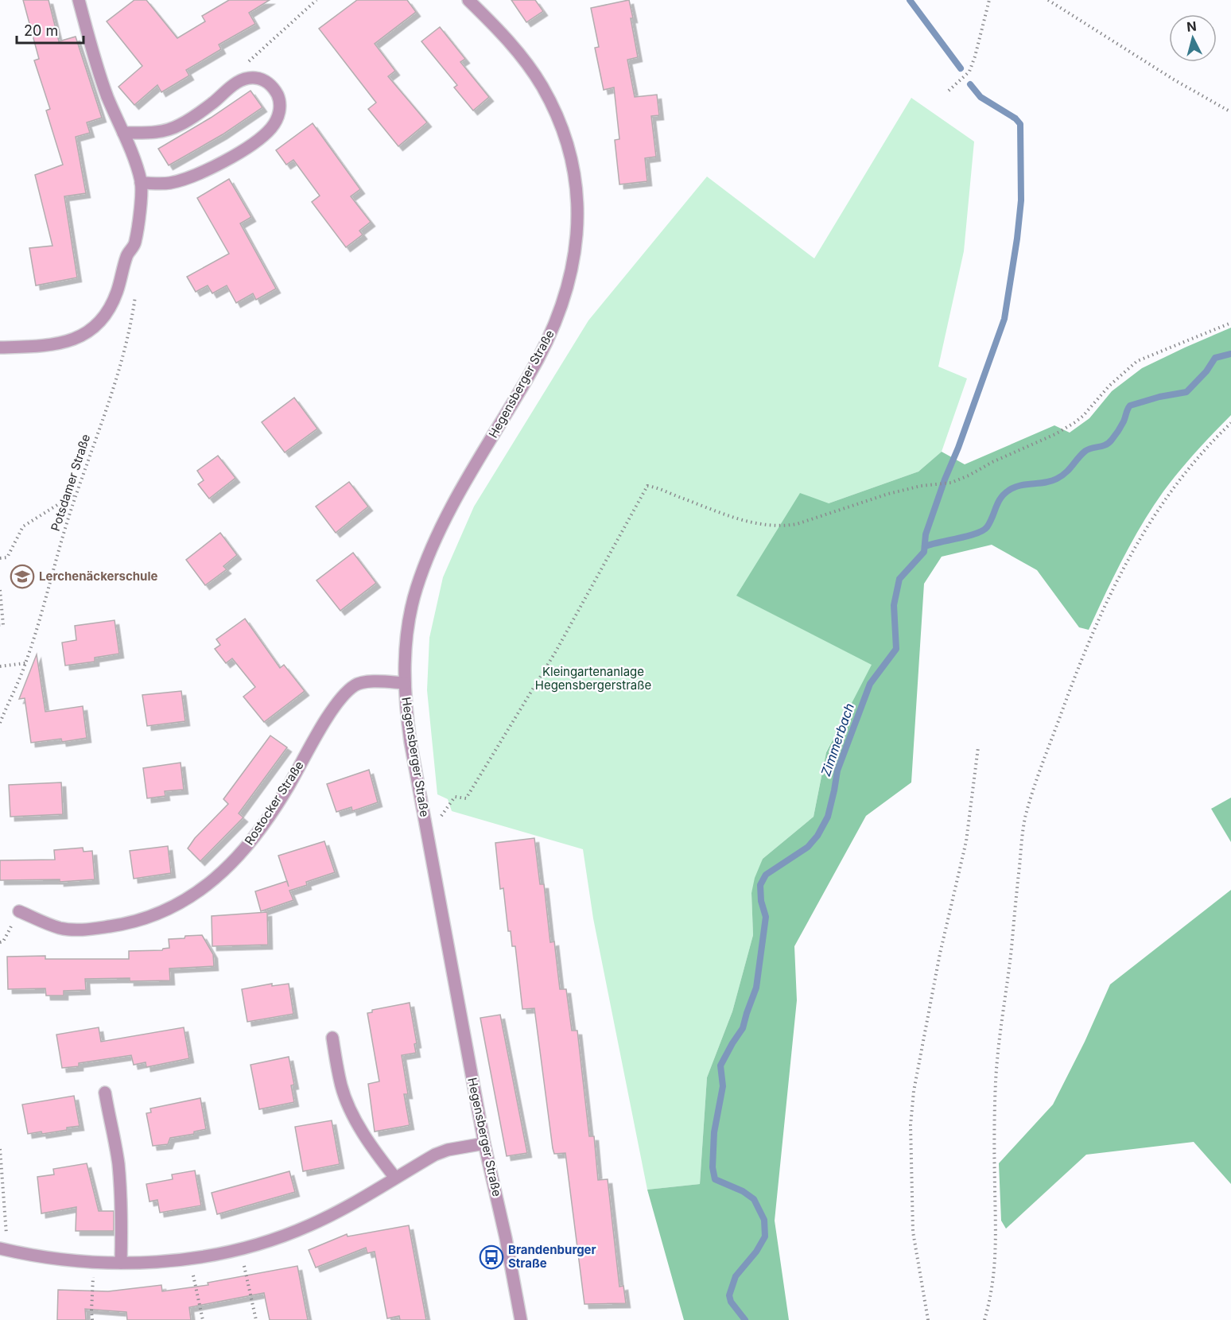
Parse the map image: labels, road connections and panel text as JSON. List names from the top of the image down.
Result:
{
  "streets": {
    "street": ["Hegensberger Straße", "Rostocker Straße"],
    "path": ["Potsdamer Straße"]
  },
  "crossings": [
    ["Hegensberger Straße", "Rostocker Straße"]
  ],
  "water": ["Zimmerbach"],
  "parks": ["Kleingartenanlage Hegensbergerstraße"],
  "places": {
    "school or university": ["Lerchenäckerschule"],
    "bus stop": ["Brandenburger Straße"]
  },
  "scale_bar": "20 m",
  "north": "top"
}
